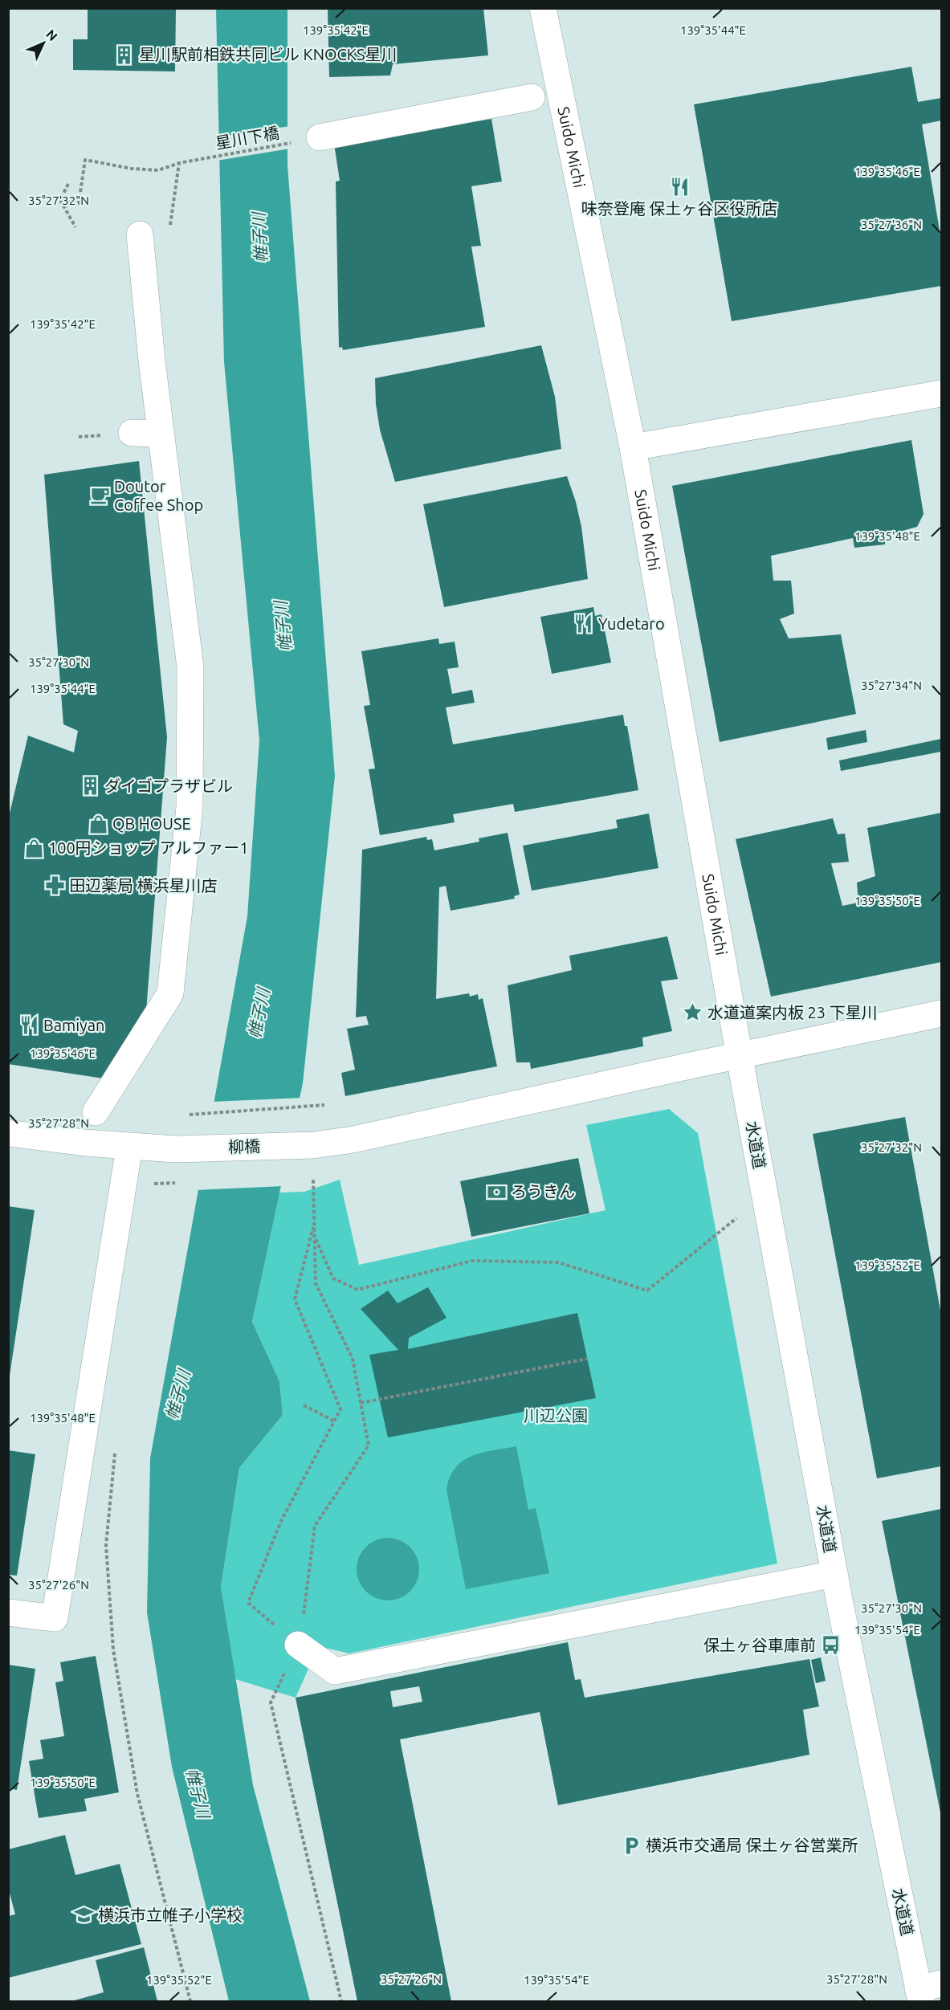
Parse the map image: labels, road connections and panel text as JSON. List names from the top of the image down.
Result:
{
  "streets": {
    "street": ["Suido Michi", "水道道", "柳橋"],
    "path": ["星川下橋"]
  },
  "crossings": [
    ["Suido Michi", "水道道"],
    ["Suido Michi", "柳橋"],
    ["水道道", "柳橋"]
  ],
  "water": ["帷子川"],
  "parks": ["川辺公園"],
  "places": {
    "building": ["星川駅前相鉄共同ビル KNOCKS星川", "ダイゴプラザビル"],
    "restaurant": ["味奈登庵 保土ヶ谷区役所店", "Yudetaro", "Bamiyan"],
    "cafe": ["Doutor Coffee Shop"],
    "shop": ["QB HOUSE", "100円ショップ アルファー1"],
    "pharmacy": ["田辺薬局 横浜星川店"],
    "place": ["水道道案内板 23 下星川"],
    "bank": ["ろうきん"],
    "bus stop": ["保土ヶ谷車庫前"],
    "parking": ["横浜市交通局 保土ヶ谷営業所"],
    "school or university": ["横浜市立帷子小学校"]
  },
  "north": "top right",
  "coordinates": [
    "139°35'42\"E",
    "139°35'44\"E",
    "139°35'46\"E",
    "35°27'32\"N",
    "35°27'36\"N",
    "139°35'48\"E",
    "35°27'30\"N",
    "35°27'34\"N",
    "139°35'50\"E",
    "35°27'28\"N",
    "139°35'52\"E",
    "35°27'26\"N",
    "139°35'54\"E"
  ]
}
